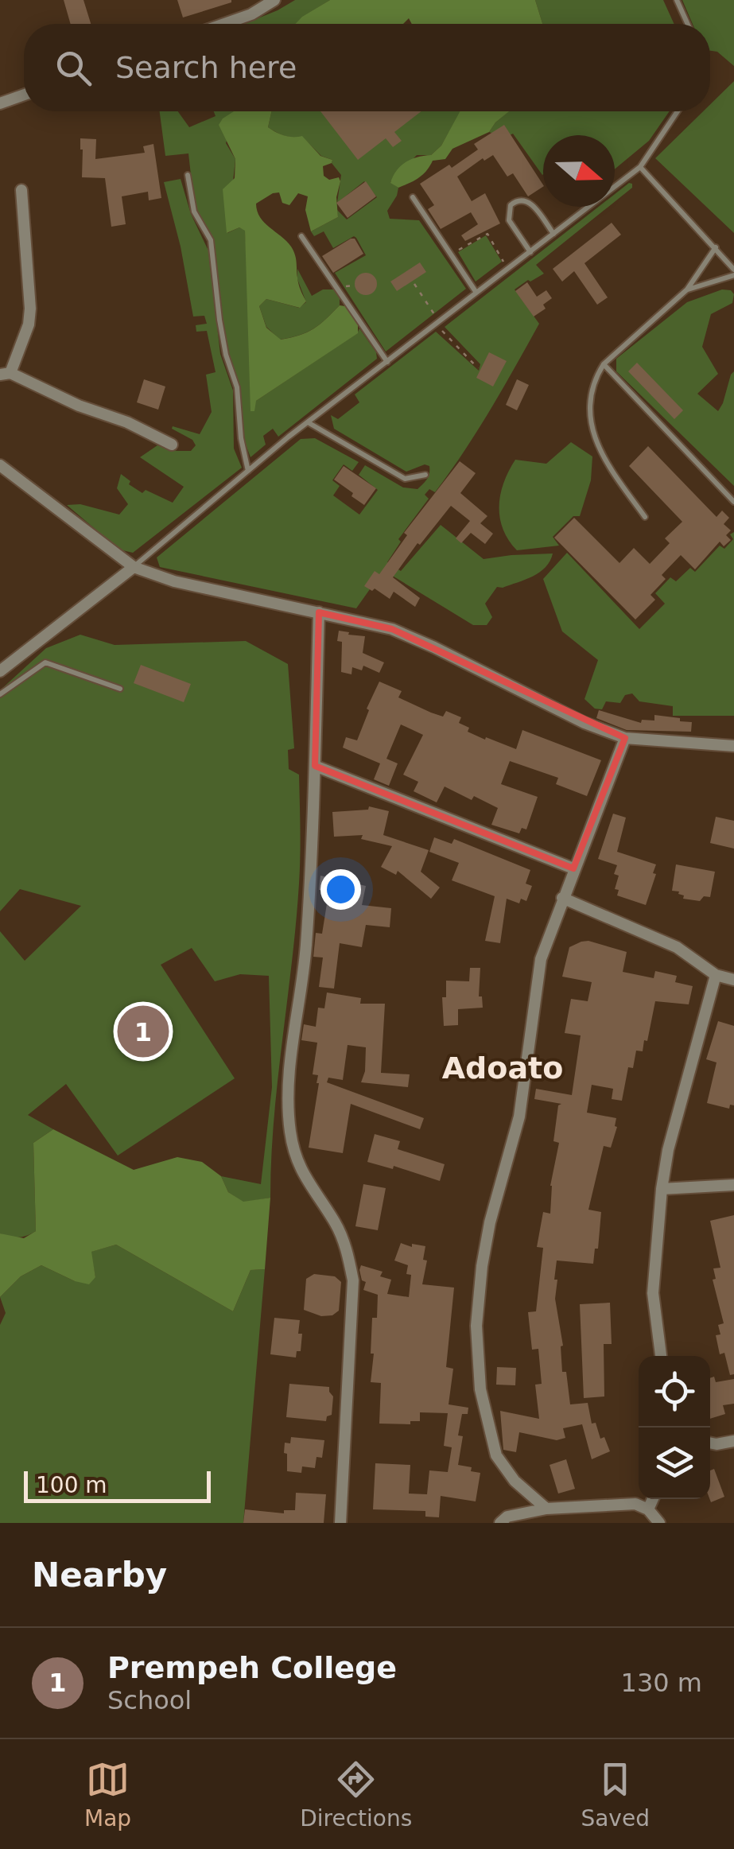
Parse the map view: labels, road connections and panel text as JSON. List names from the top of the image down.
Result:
{
  "districts": ["Adoato"],
  "scale_bar": "100 m",
  "north": "right",
  "page": {
    "search": "Search here",
    "pins": "1",
    "scale": "100 m",
    "heading": "Nearby",
    "list": [
      {
        "mark": "1",
        "name": "Prempeh College",
        "note": "School",
        "value": "130 m"
      }
    ],
    "nav": ["Map", "Directions", "Saved"]
  }
}
